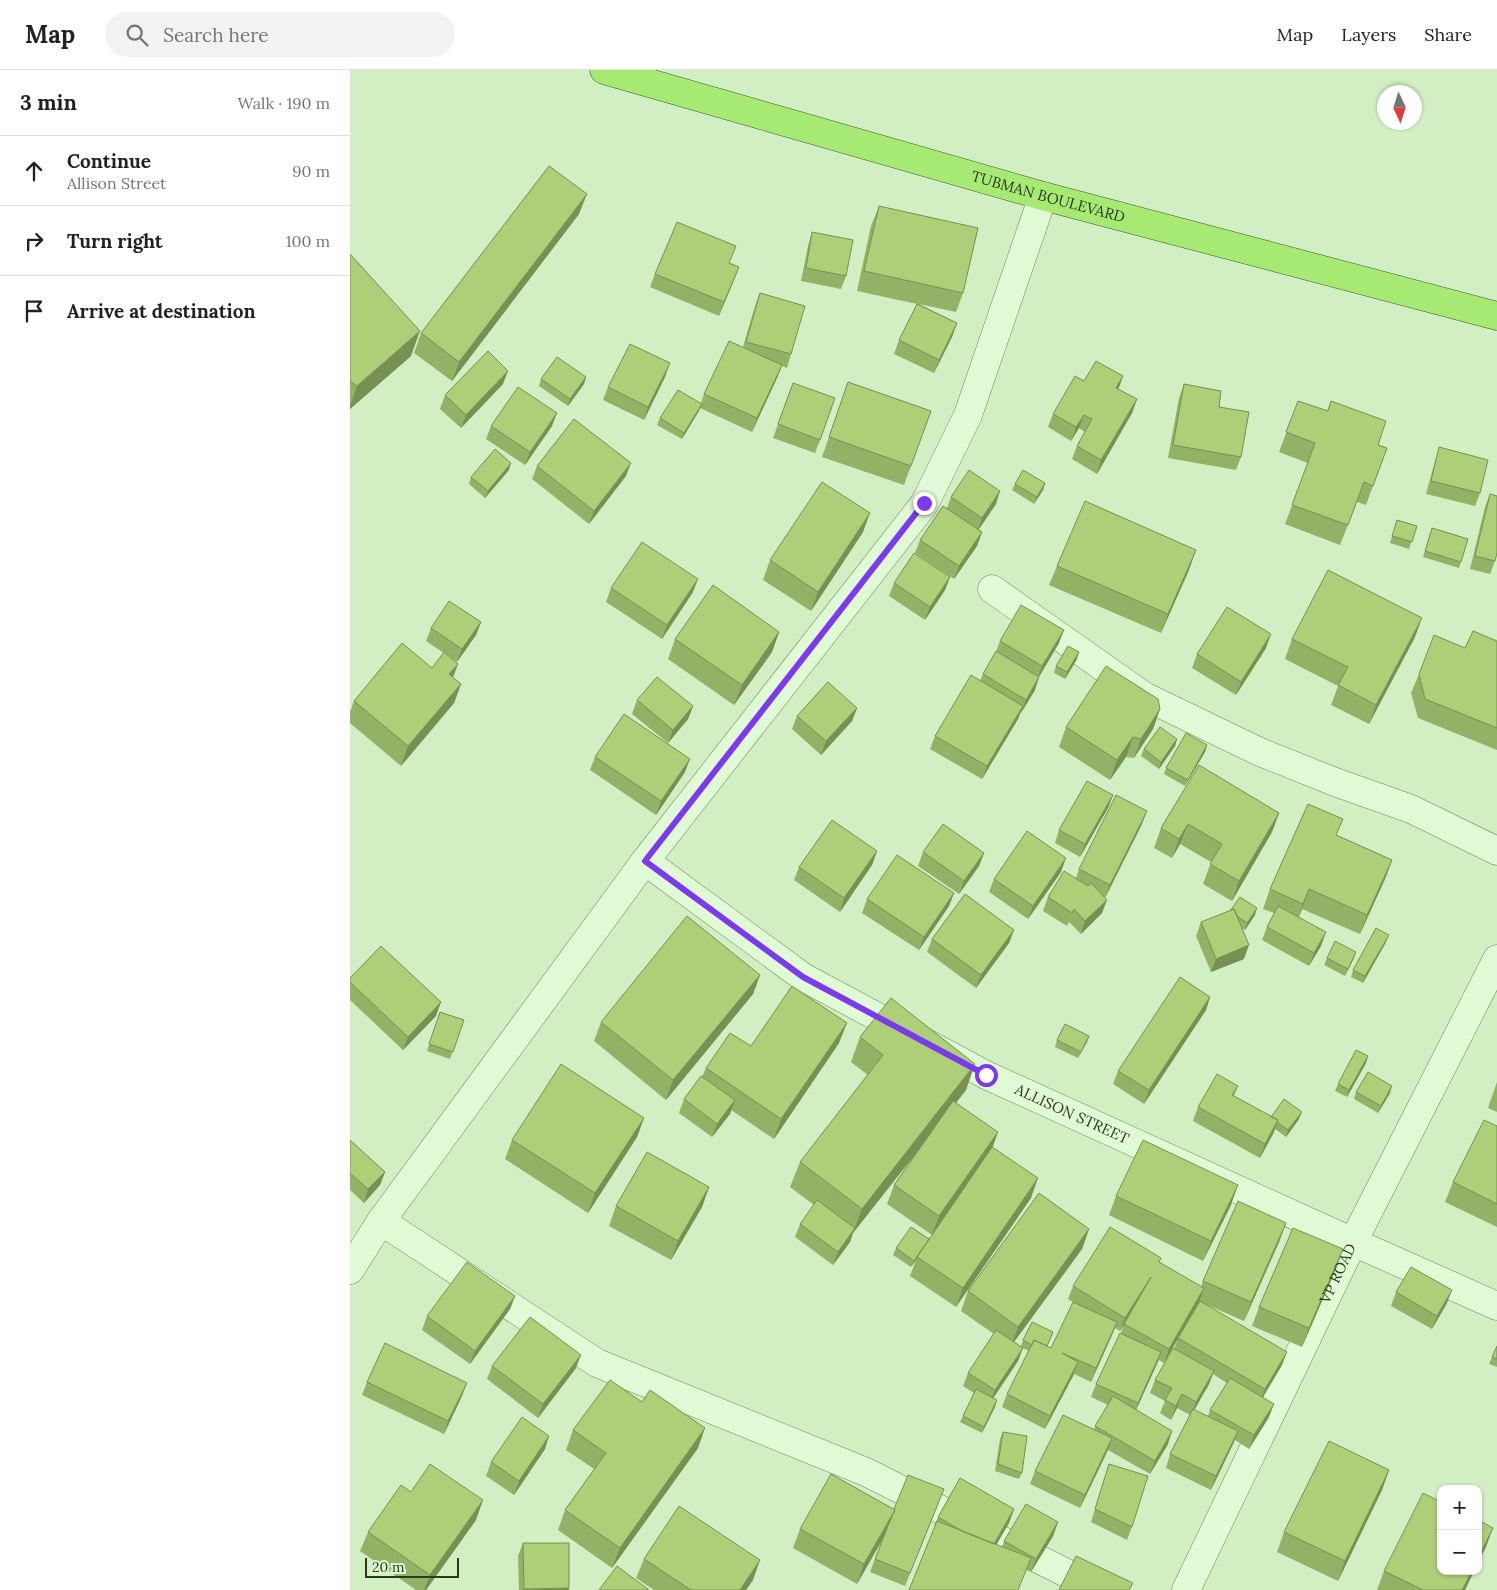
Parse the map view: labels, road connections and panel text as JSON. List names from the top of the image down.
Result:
{
  "streets": {
    "highway": ["TUBMAN BOULEVARD"],
    "street": ["ALLISON STREET", "VP ROAD"]
  },
  "crossings": [
    ["ALLISON STREET", "VP ROAD"]
  ],
  "scale_bar": "20 m",
  "north": "bottom",
  "page": {
    "header": "Map",
    "search": "Search here",
    "nav": ["Map", "Layers", "Share"],
    "heading": ["3 min", "Walk · 190 m"],
    "list": [
      ["Continue", "Allison Street", "90 m"],
      ["Turn right", "100 m"],
      "Arrive at destination"
    ],
    "map_buttons": ["+", "−"],
    "scale": "20 m"
  }
}
